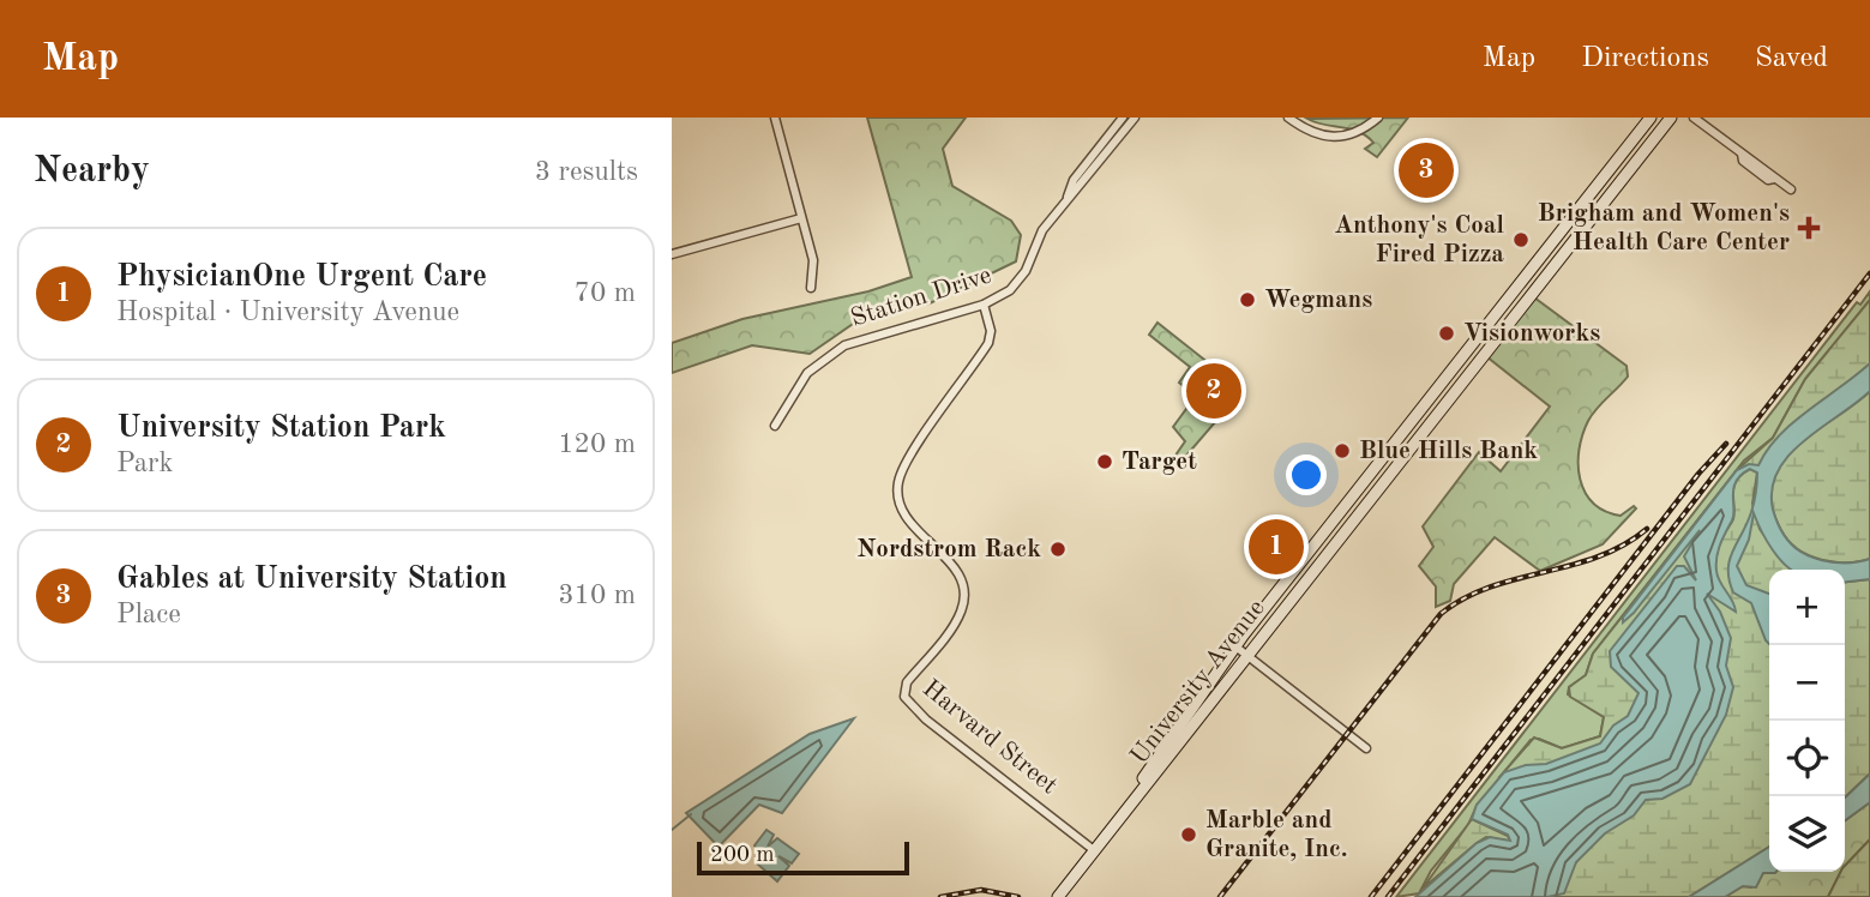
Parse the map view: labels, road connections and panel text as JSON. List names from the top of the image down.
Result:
{
  "streets": {
    "main road": ["University Avenue"],
    "street": ["Station Drive", "Harvard Street"]
  },
  "crossings": [
    ["Station Drive", "Harvard Street"],
    ["University Avenue", "Harvard Street"]
  ],
  "places": {
    "health": ["Brigham and Women's Health Care Center"],
    "other": [
      "Anthony's Coal Fired Pizza",
      "Wegmans",
      "Visionworks",
      "Blue Hills Bank",
      "Target",
      "Nordstrom Rack",
      "Marble and Granite, Inc."
    ]
  },
  "scale_bar": "200 m",
  "page": {
    "header": "Map",
    "nav": ["Map", "Directions", "Saved"],
    "heading": ["Nearby", "3 results"],
    "pins": ["3", "2", "1"],
    "list": [
      {
        "mark": "1",
        "name": "PhysicianOne Urgent Care",
        "note": "Hospital · University Avenue",
        "value": "70 m"
      },
      {
        "mark": "2",
        "name": "University Station Park",
        "note": "Park",
        "value": "120 m"
      },
      {
        "mark": "3",
        "name": "Gables at University Station",
        "note": "Place",
        "value": "310 m"
      }
    ],
    "map_buttons": ["+", "−"],
    "scale": "200 m"
  }
}
